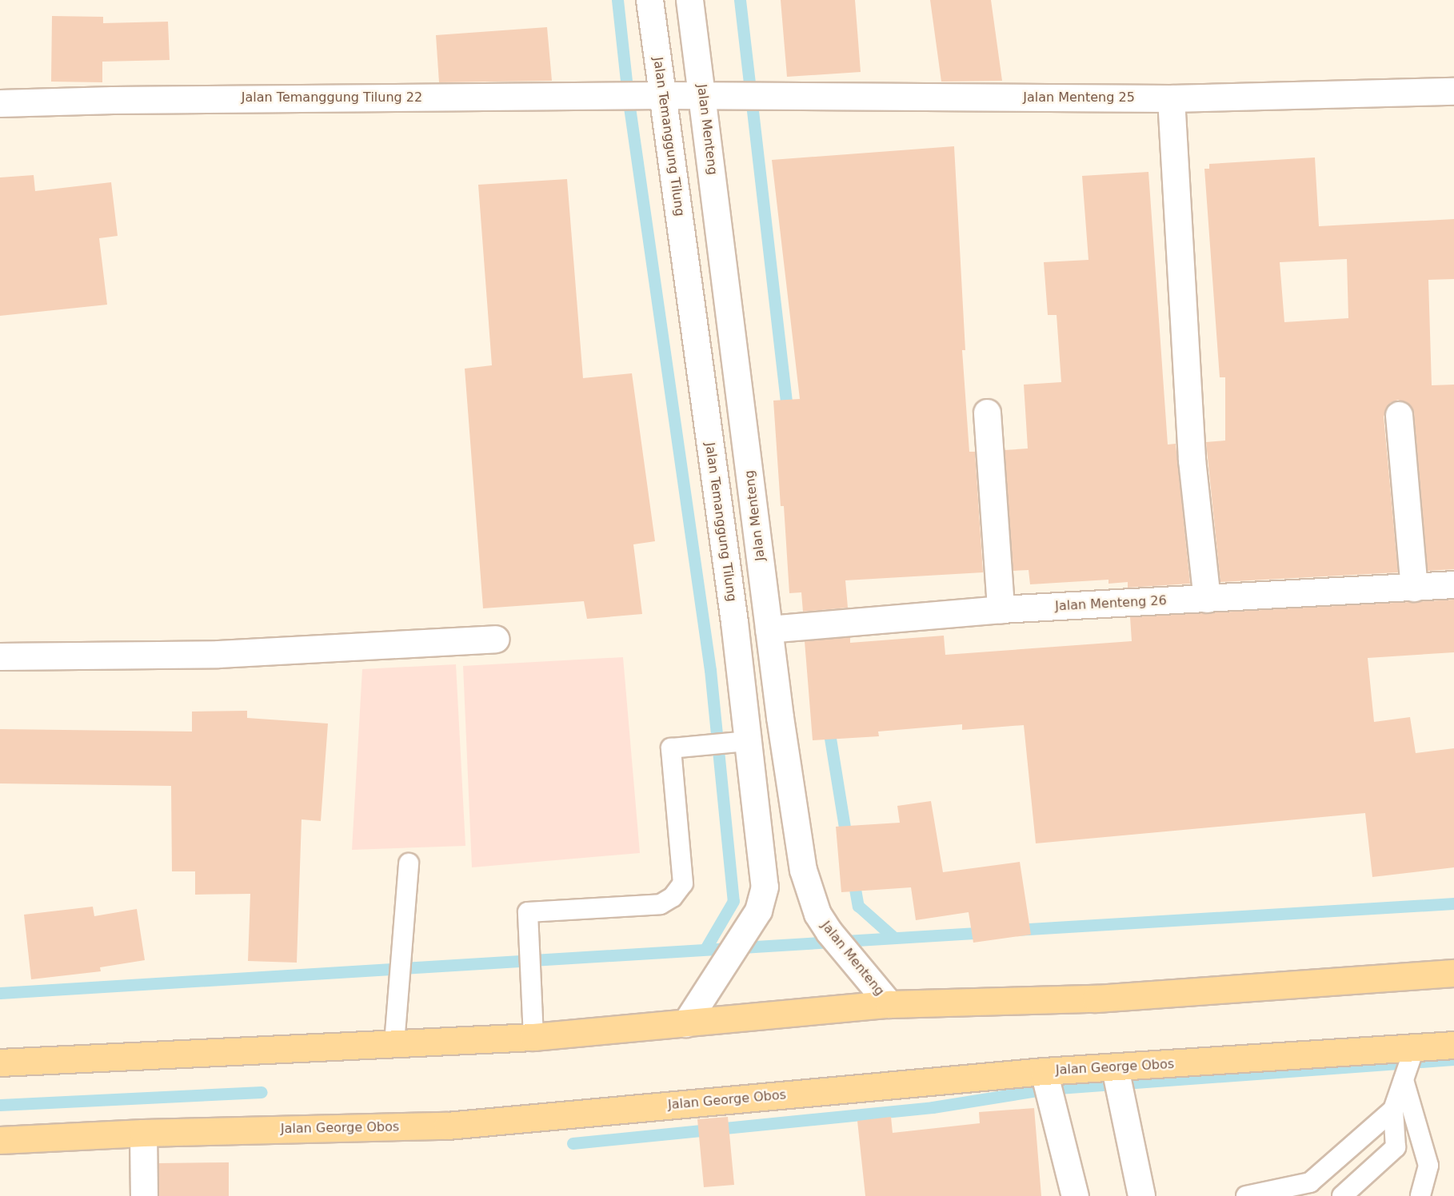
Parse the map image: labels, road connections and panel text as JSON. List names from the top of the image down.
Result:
{
  "streets": {
    "main road": ["Jalan George Obos"],
    "street": [
      "Jalan Temanggung Tilung 22",
      "Jalan Menteng 25",
      "Jalan Menteng",
      "Jalan Temanggung Tilung",
      "Jalan Menteng 26"
    ]
  },
  "crossings": [
    ["Jalan Temanggung Tilung 22", "Jalan Menteng 25"],
    ["Jalan Temanggung Tilung 22", "Jalan Menteng"],
    ["Jalan Temanggung Tilung 22", "Jalan Temanggung Tilung"],
    ["Jalan Menteng 25", "Jalan Menteng"],
    ["Jalan Menteng", "Jalan Menteng 26"]
  ]
}
